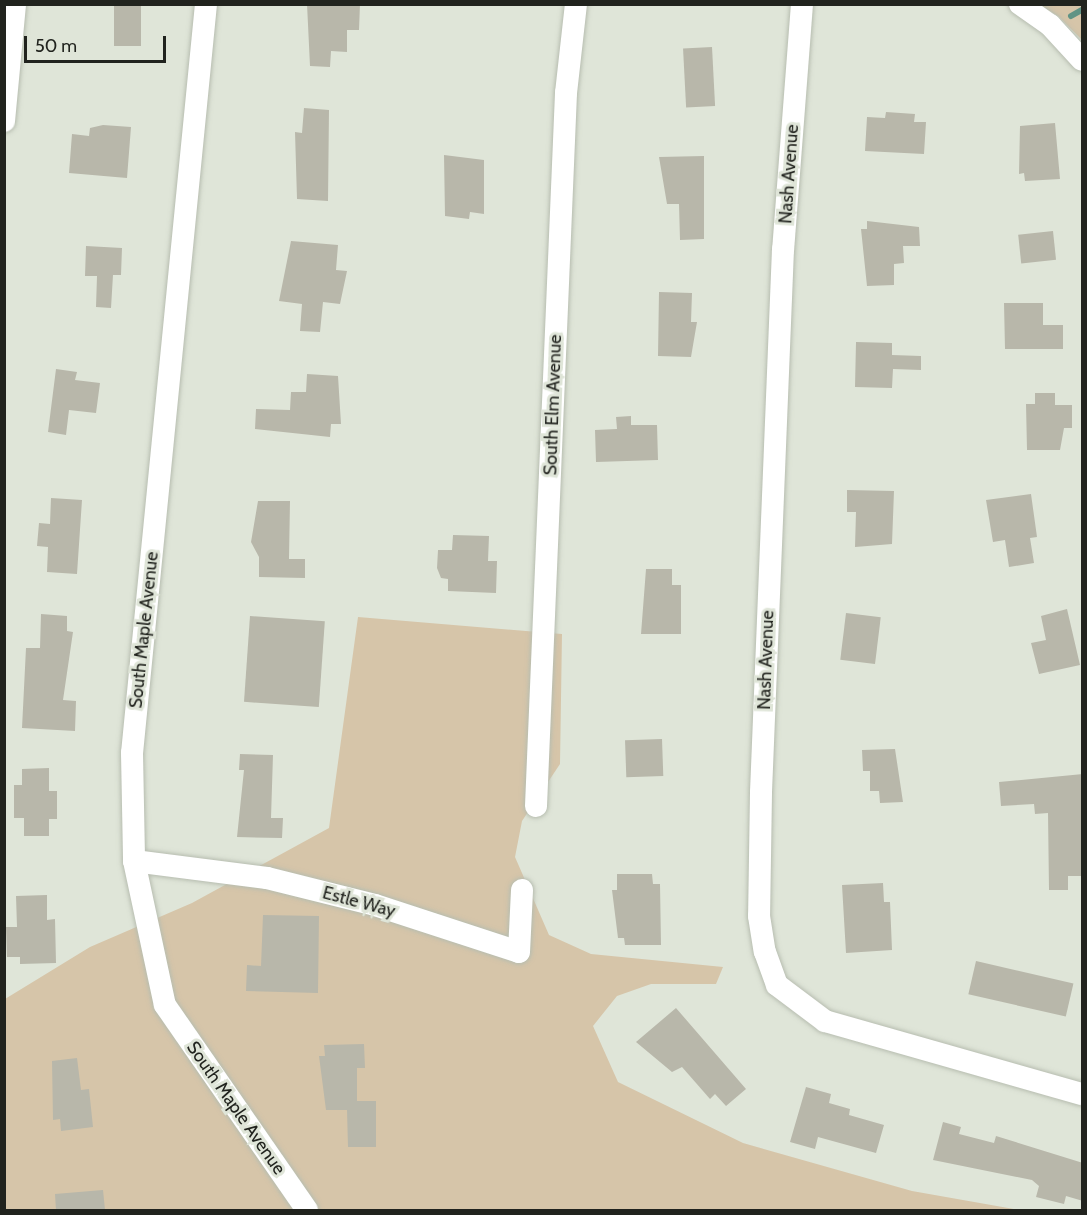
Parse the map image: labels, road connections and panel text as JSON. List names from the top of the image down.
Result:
{
  "streets": {
    "street": [
      "Nash Avenue",
      "South Elm Avenue",
      "South Maple Avenue",
      "Estle Way"
    ]
  },
  "crossings": [
    ["South Maple Avenue", "Estle Way"]
  ],
  "scale_bar": "50 m"
}
